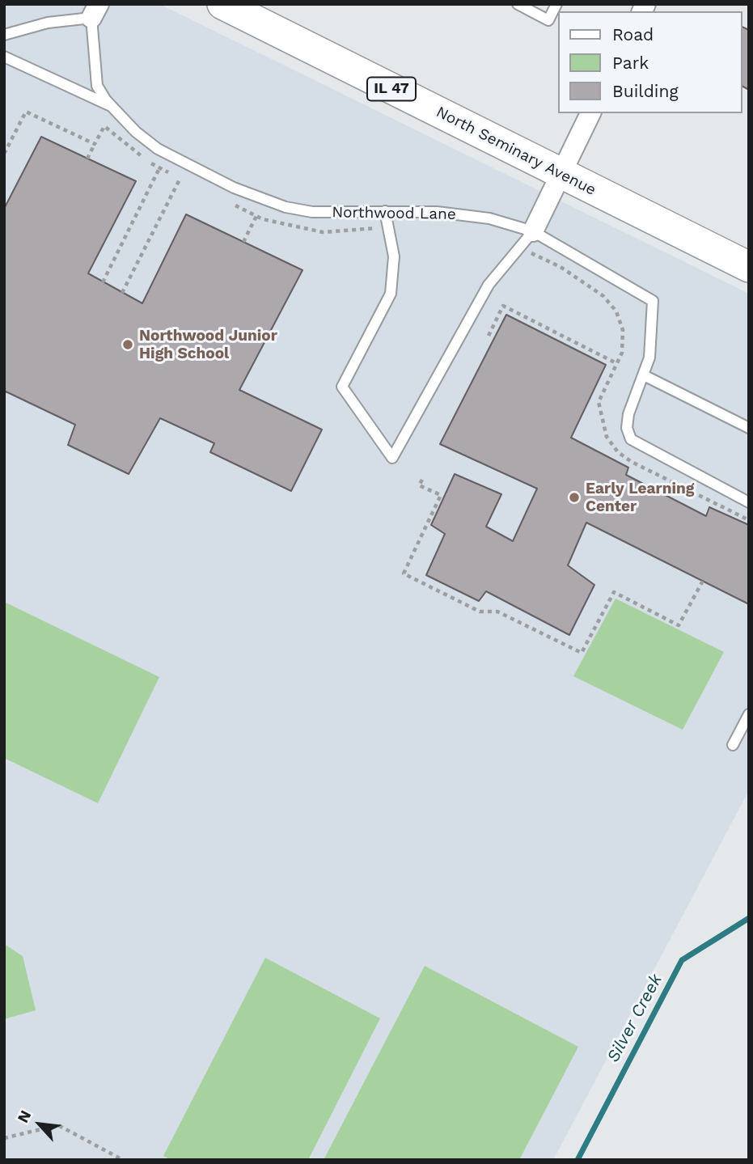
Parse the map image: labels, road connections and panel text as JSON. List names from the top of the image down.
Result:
{
  "streets": {
    "main road": ["IL 47", "North Seminary Avenue"],
    "lane": ["Northwood Lane"]
  },
  "water": ["Silver Creek"],
  "places": ["Northwood Junior High School", "Early Learning Center"],
  "legend": ["Road", "Park", "Building"],
  "north": "top left"
}
